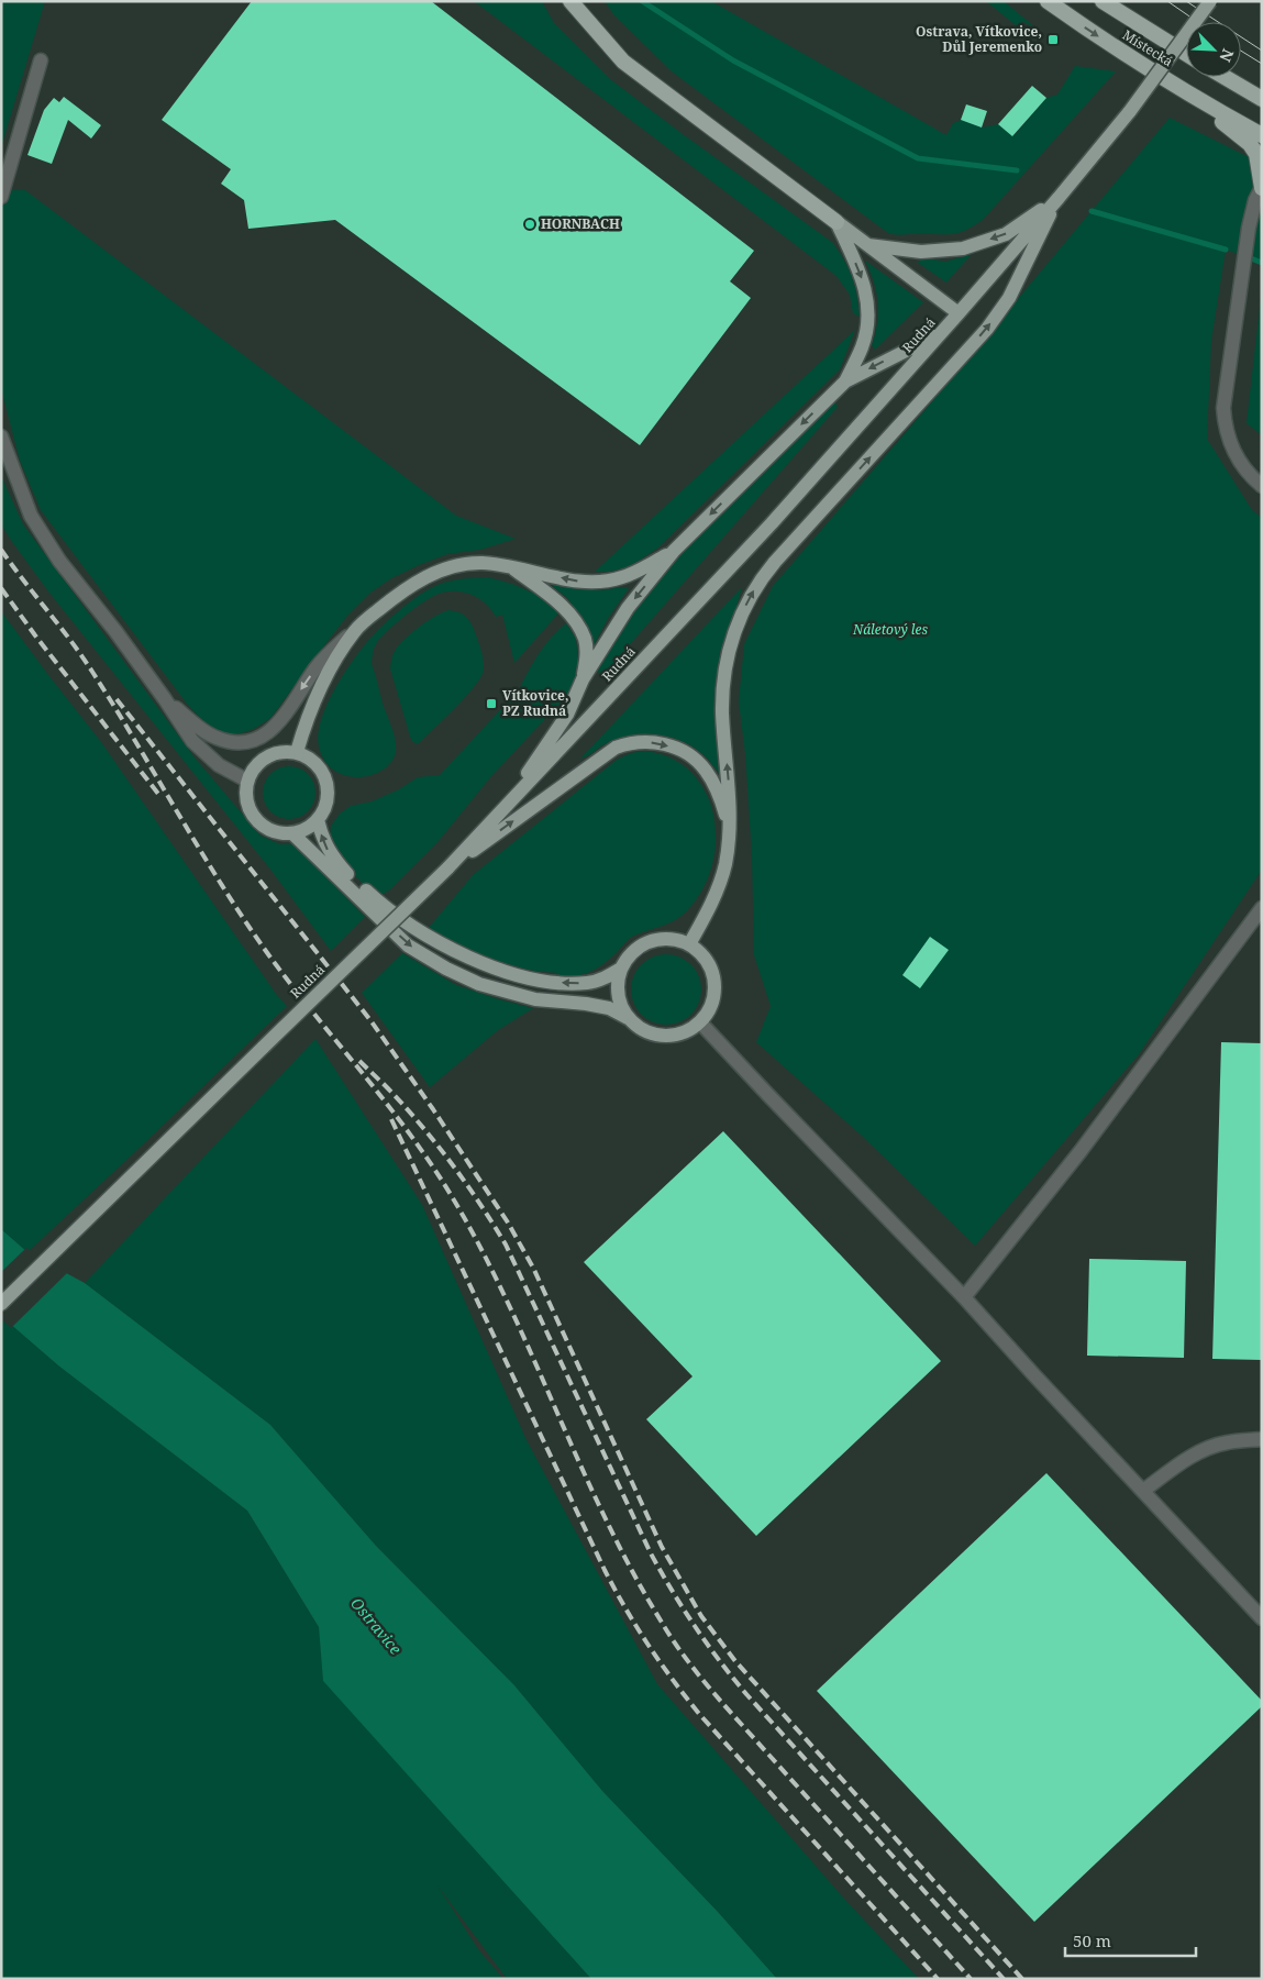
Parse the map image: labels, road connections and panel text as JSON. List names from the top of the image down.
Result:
{
  "streets": {
    "highway": ["Místecká"],
    "main road": ["Rudná"]
  },
  "water": ["Ostravice"],
  "parks": ["Náletový les"],
  "places": {
    "transit": ["Ostrava, Vítkovice, Důl Jeremenko", "Vítkovice, PZ Rudná"],
    "other": ["HORNBACH"]
  },
  "scale_bar": "50 m",
  "north": "bottom right"
}
